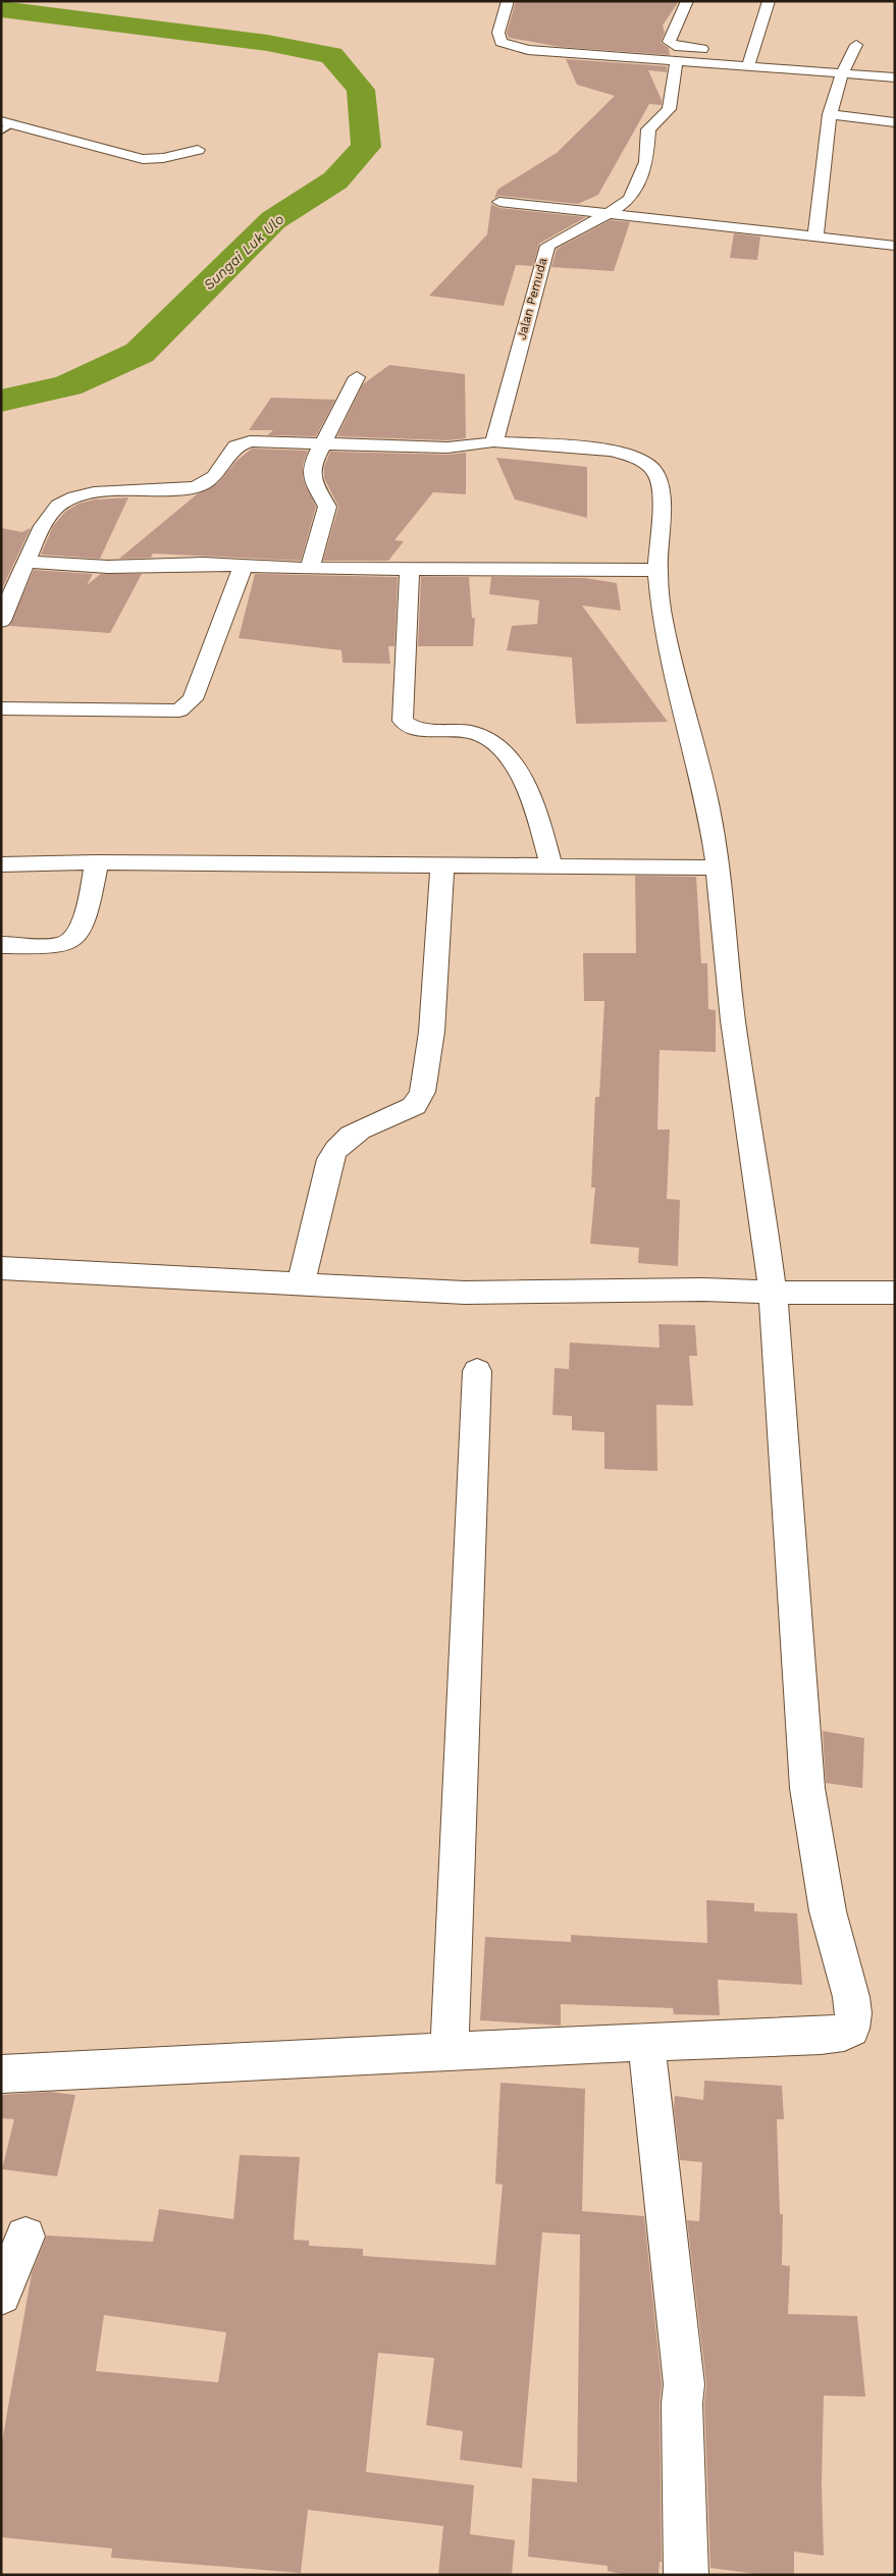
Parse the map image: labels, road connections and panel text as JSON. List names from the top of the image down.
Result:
{
  "streets": {
    "street": ["Jalan Pemuda"]
  },
  "water": ["Sungai Luk Ulo"]
}
